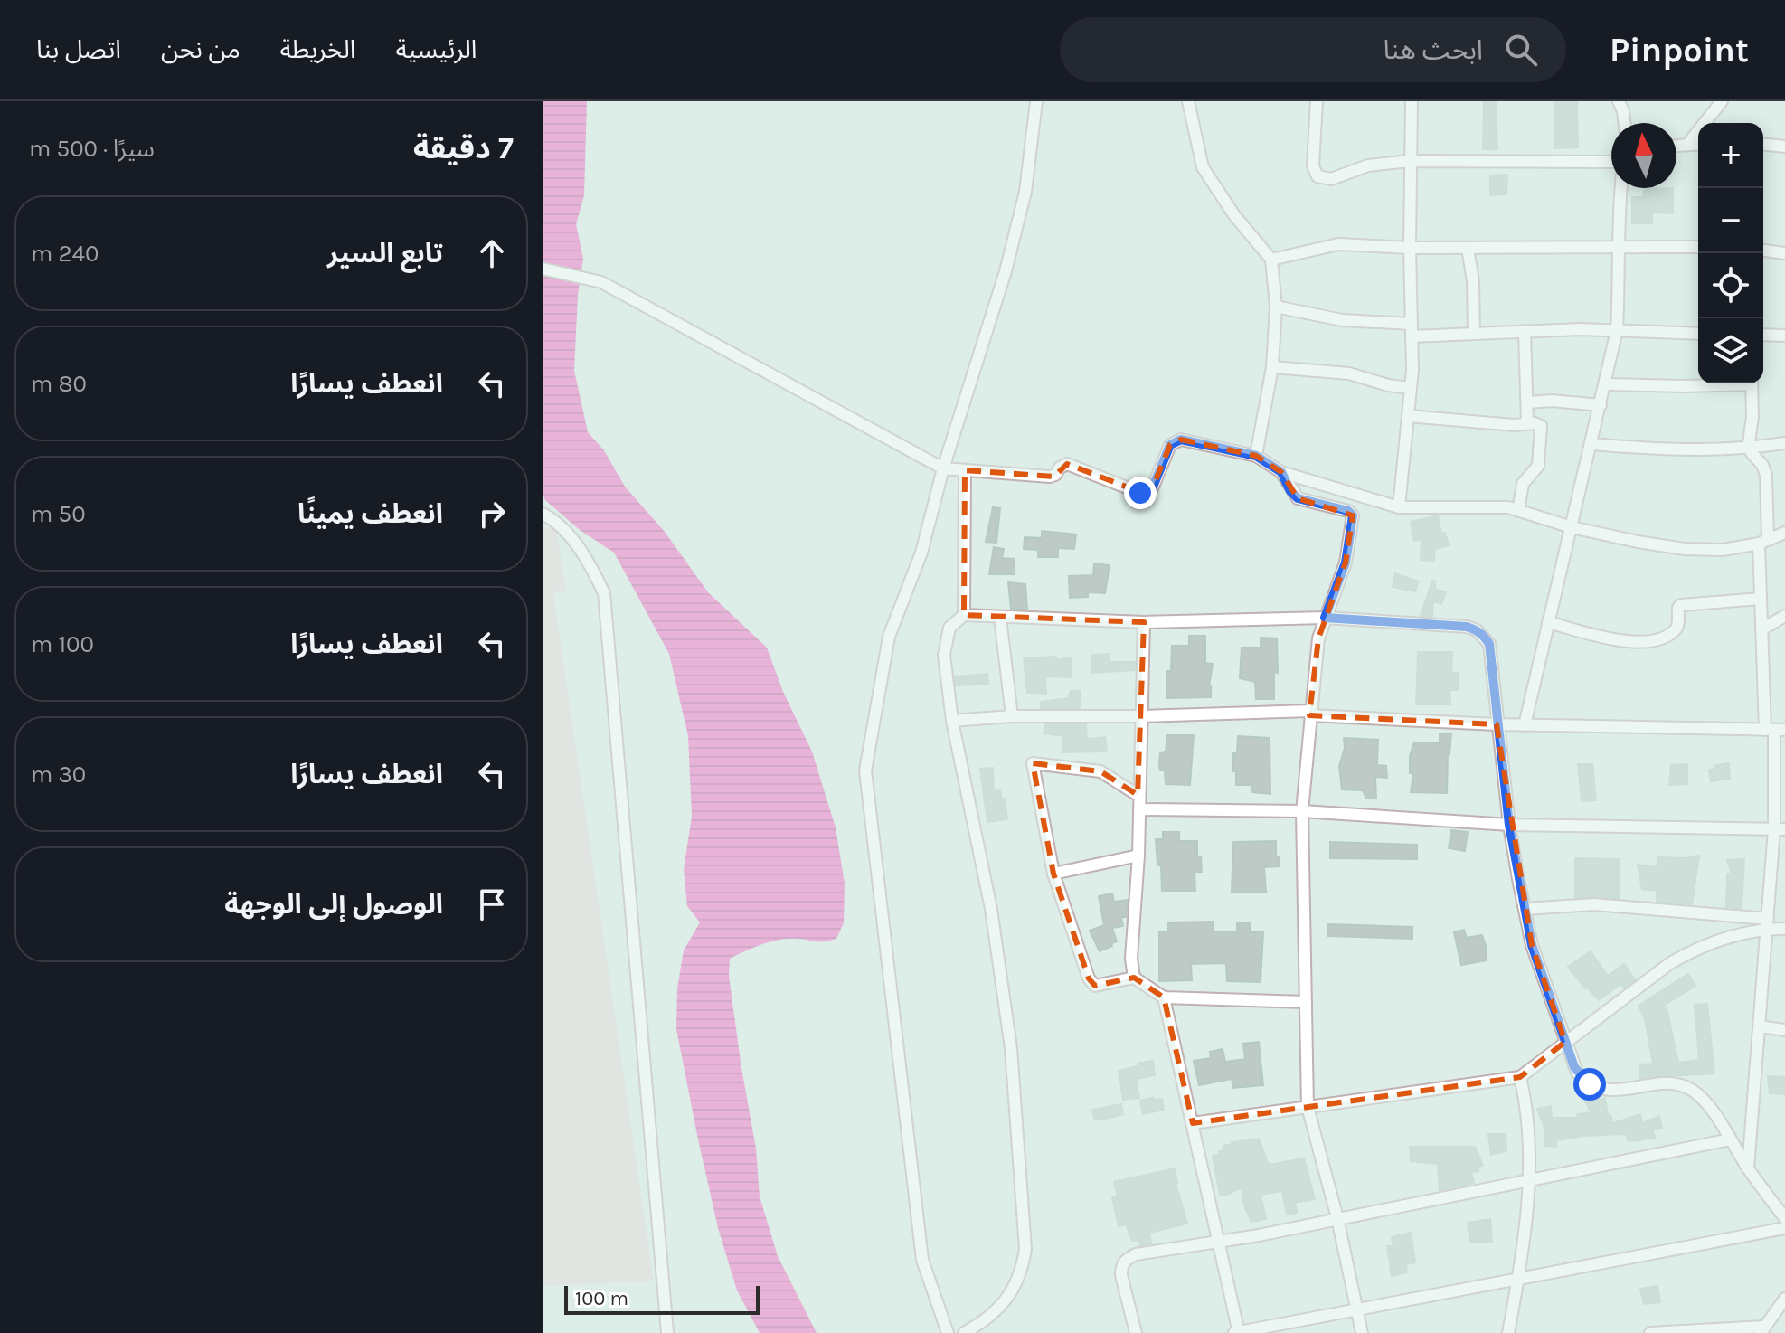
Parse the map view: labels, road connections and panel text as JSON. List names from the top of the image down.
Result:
{
  "scale_bar": "100 m",
  "north": "top",
  "page": {
    "header": "Pinpoint",
    "search": "ابحث هنا",
    "nav": [
      "الرئيسية",
      "الخريطة",
      "من نحن",
      "اتصل بنا"
    ],
    "heading": ["7 دقيقة", "سيرًا · 500 m"],
    "map_buttons": ["+", "−"],
    "list": [
      ["تابع السير", "240 m"],
      ["انعطف يسارًا", "80 m"],
      ["انعطف يمينًا", "50 m"],
      ["انعطف يسارًا", "100 m"],
      ["انعطف يسارًا", "30 m"],
      "الوصول إلى الوجهة"
    ],
    "scale": "100 m"
  }
}
